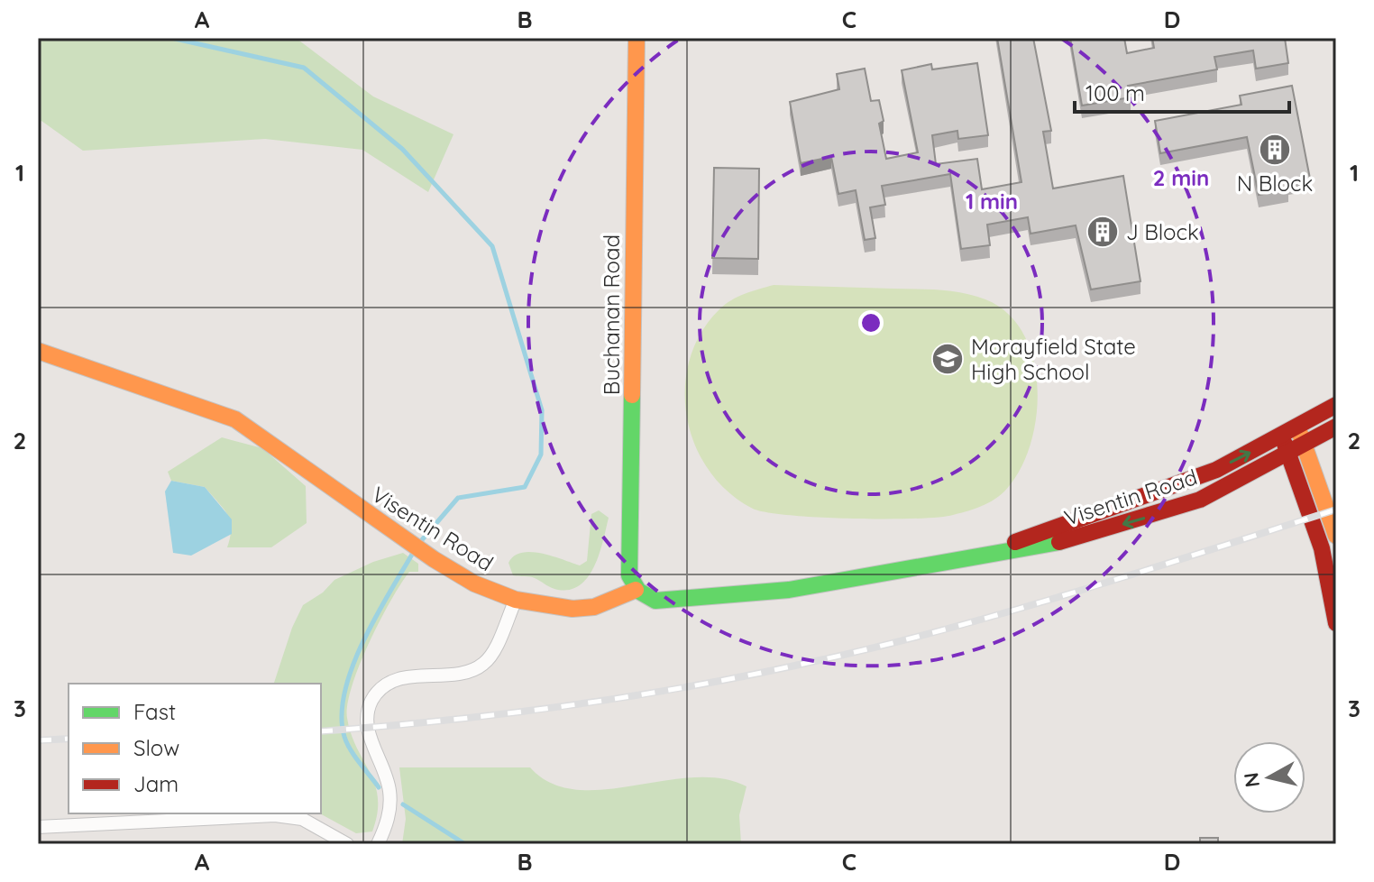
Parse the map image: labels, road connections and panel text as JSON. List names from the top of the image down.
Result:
{
  "streets": {
    "main road": ["Buchanan Road", "Visentin Road"]
  },
  "crossings": [
    ["Buchanan Road", "Visentin Road"]
  ],
  "places": {
    "building": ["N Block", "J Block"],
    "school or university": ["Morayfield State High School"]
  },
  "legend": ["Fast", "Slow", "Jam"],
  "scale_bar": "100 m",
  "north": "left",
  "grid": {
    "columns": [
      "A",
      "B",
      "C",
      "D"
    ],
    "rows": ["1", "2", "3"]
  },
  "rings": ["2 min", "1 min"]
}
